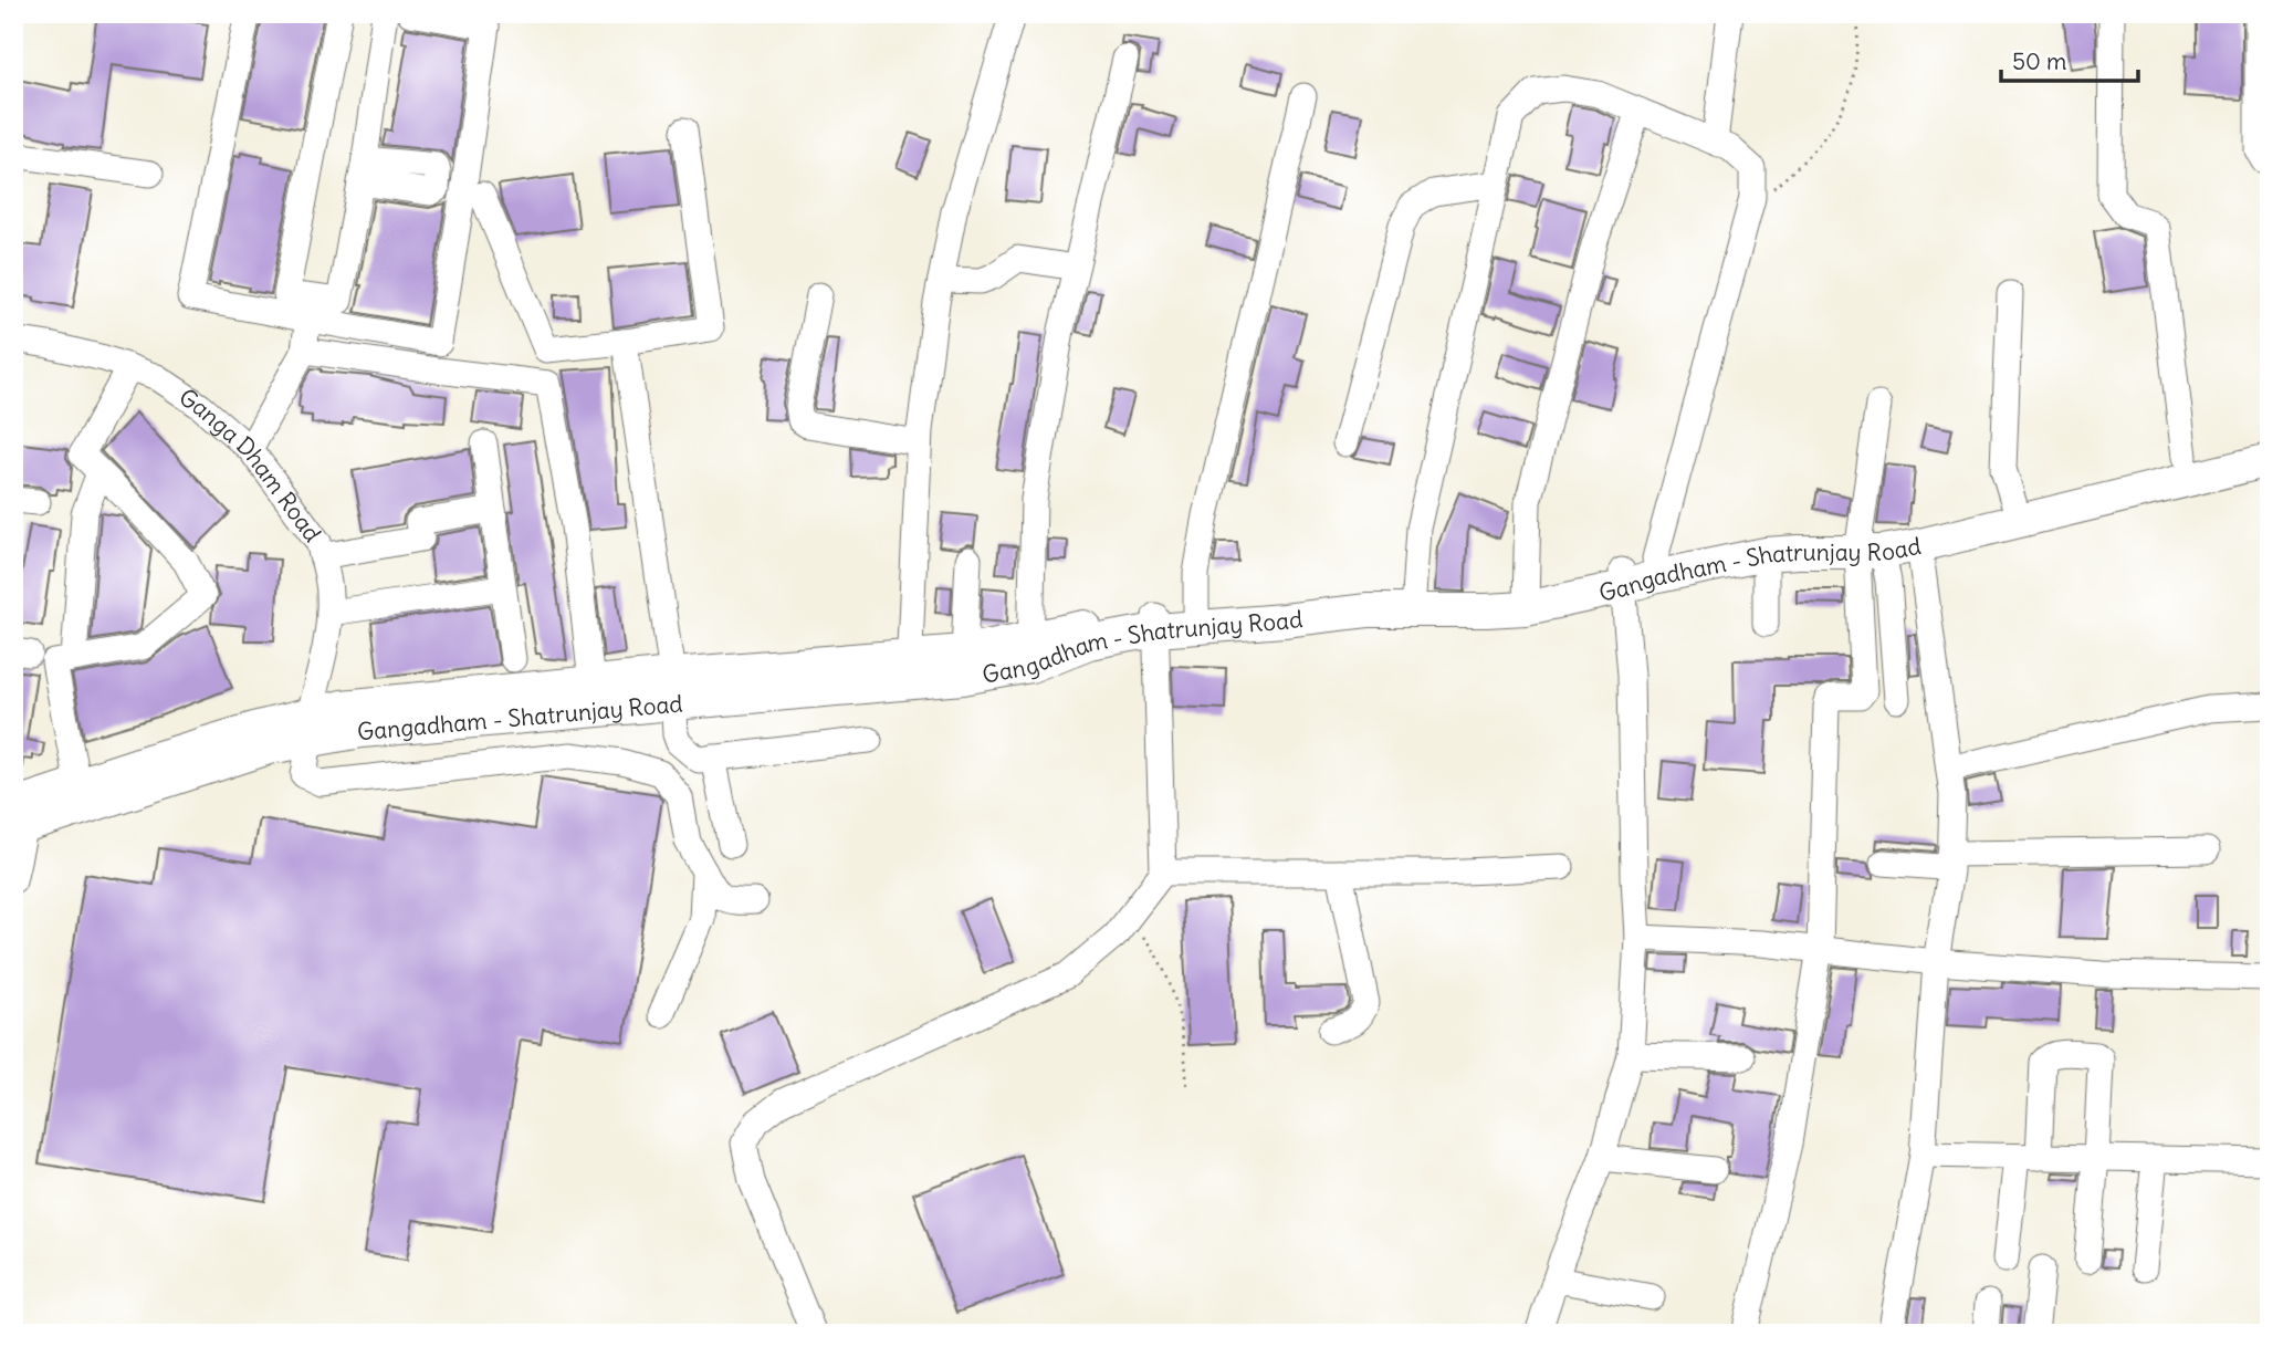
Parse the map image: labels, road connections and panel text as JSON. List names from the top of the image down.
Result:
{
  "streets": {
    "main road": ["Gangadham - Shatrunjay Road"],
    "street": ["Ganga Dham Road"]
  },
  "crossings": [
    ["Ganga Dham Road", "Gangadham - Shatrunjay Road"]
  ],
  "scale_bar": "50 m"
}
